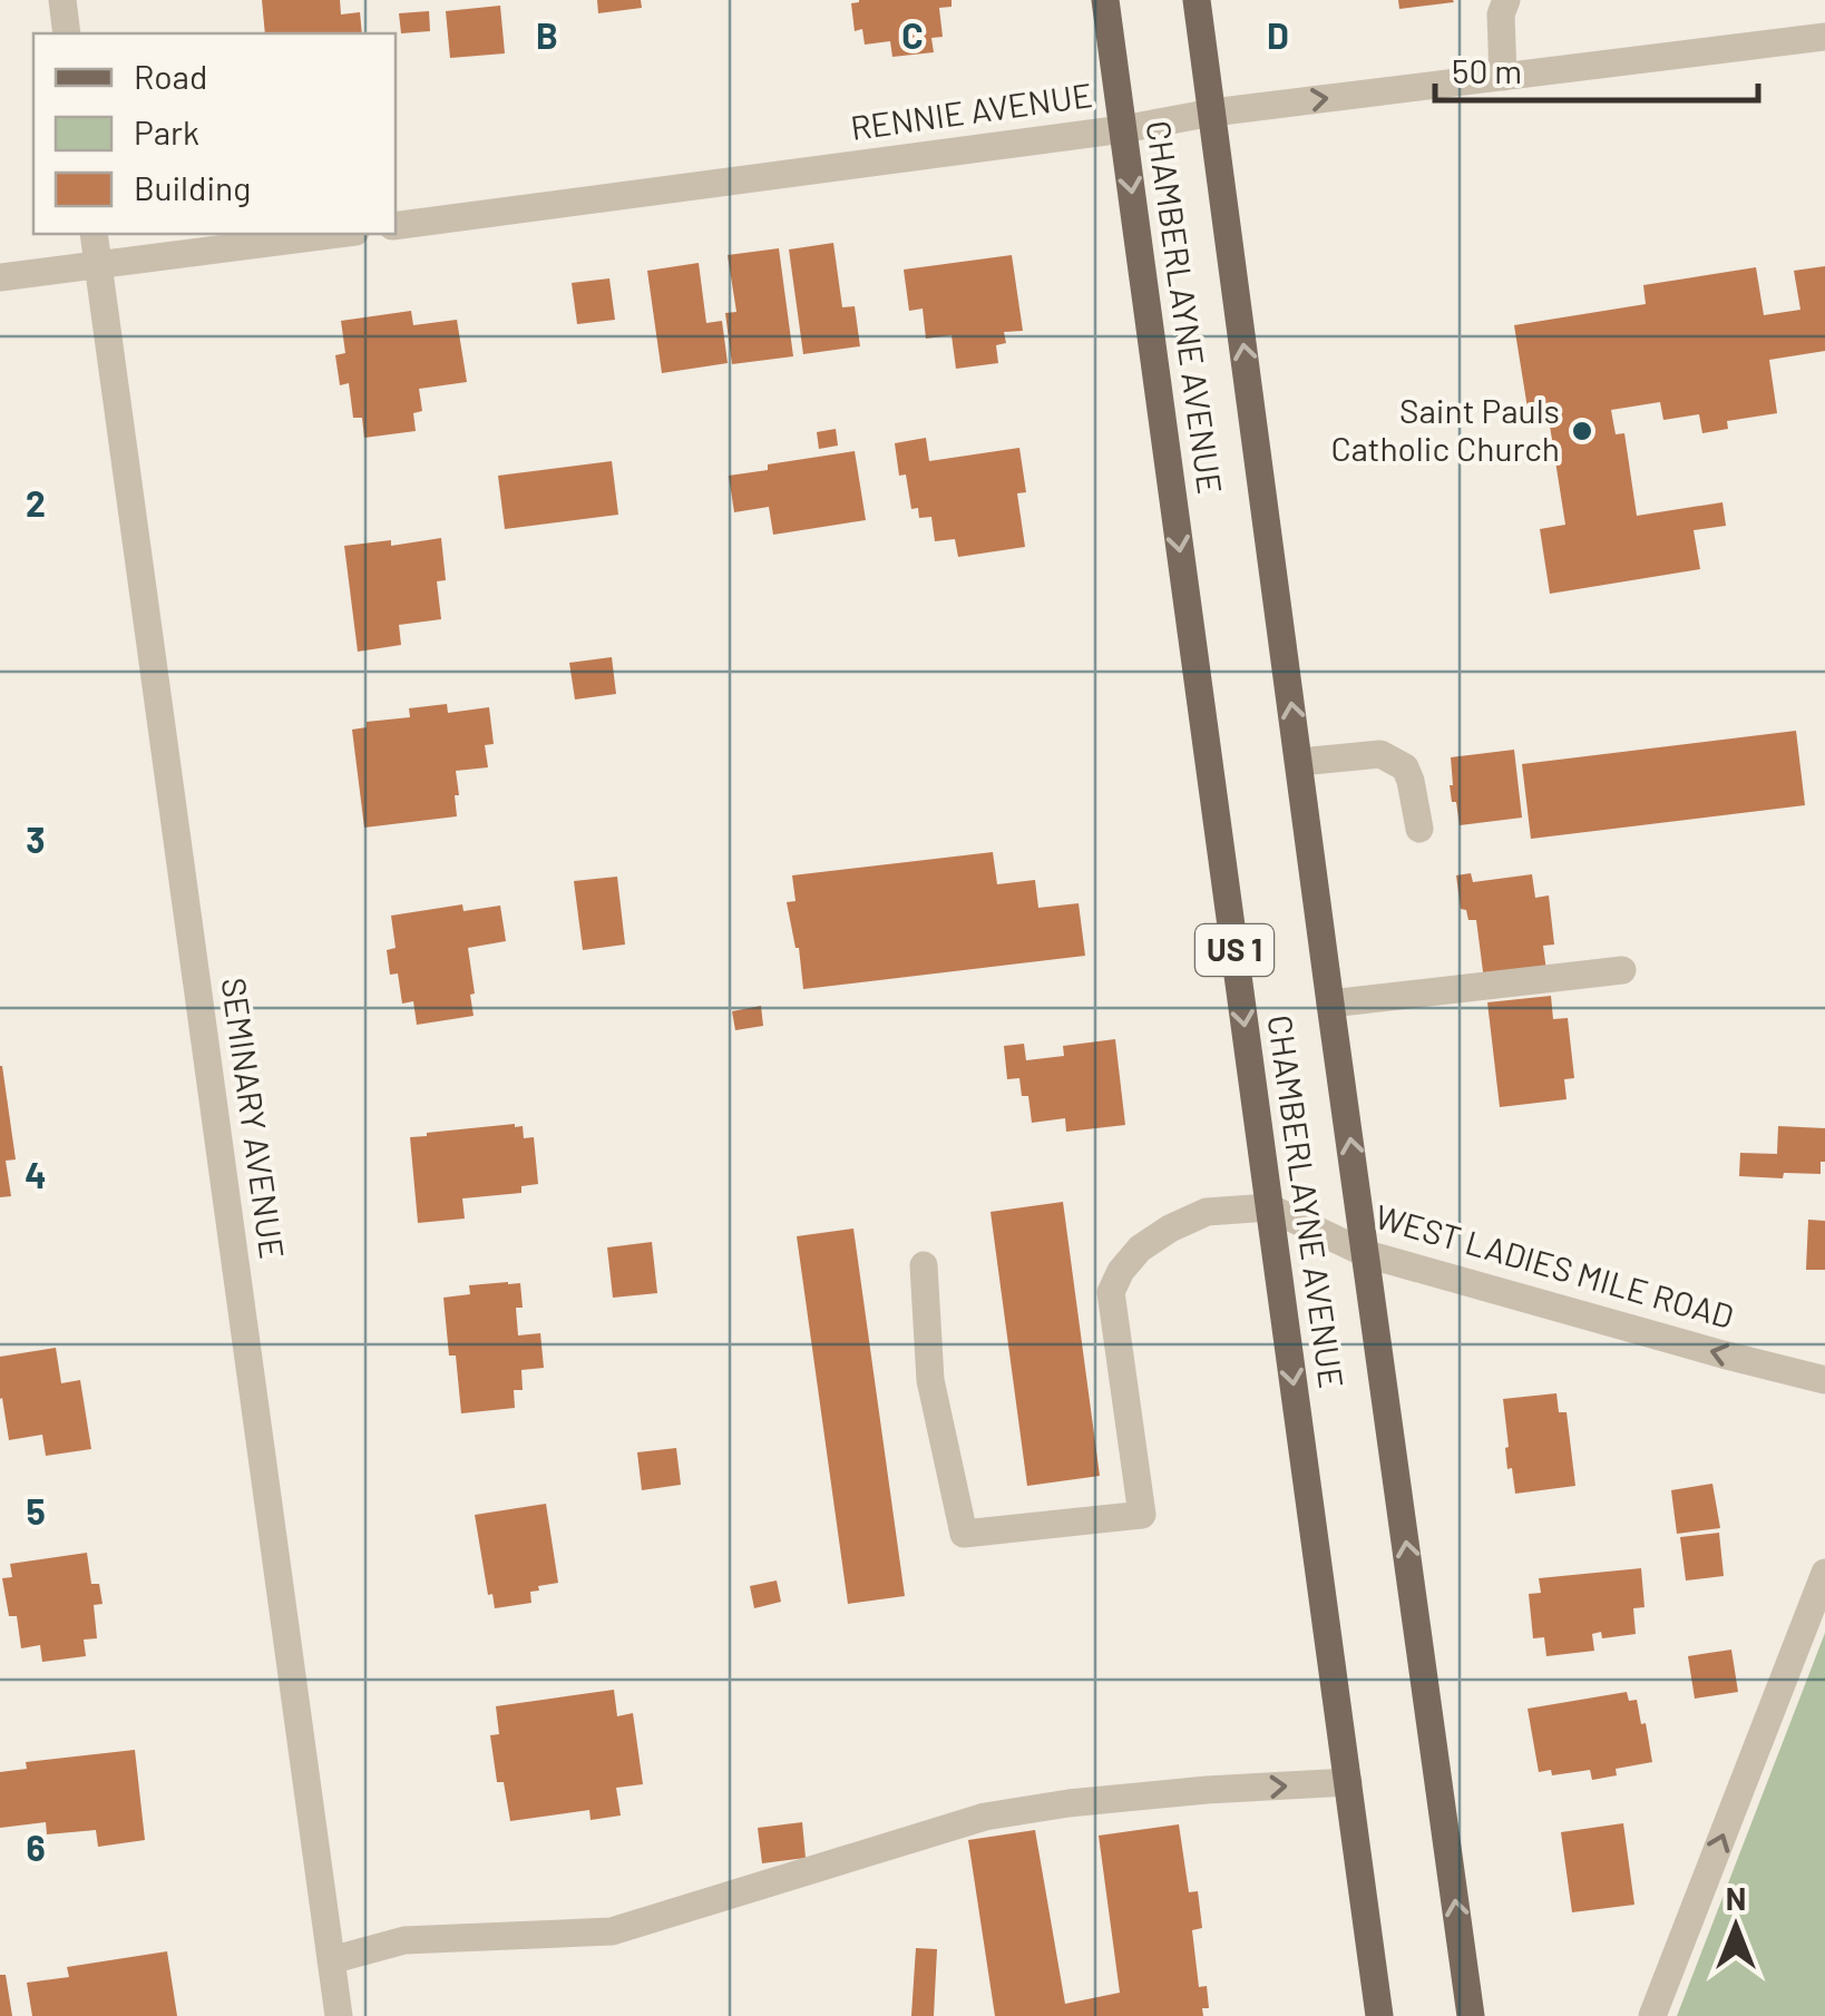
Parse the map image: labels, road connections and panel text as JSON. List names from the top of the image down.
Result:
{
  "streets": {
    "main road": ["CHAMBERLAYNE AVENUE", "US 1"],
    "street": ["RENNIE AVENUE", "SEMINARY AVENUE", "WEST LADIES MILE ROAD"]
  },
  "crossings": [
    ["RENNIE AVENUE", "CHAMBERLAYNE AVENUE"],
    ["CHAMBERLAYNE AVENUE", "WEST LADIES MILE ROAD"]
  ],
  "one_way": ["WEST LADIES MILE ROAD"],
  "places": ["Saint Pauls Catholic Church"],
  "legend": ["Road", "Park", "Building"],
  "scale_bar": "50 m",
  "north": "top",
  "grid": {
    "columns": ["B", "C", "D"],
    "rows": [
      "2",
      "3",
      "4",
      "5",
      "6"
    ]
  }
}
